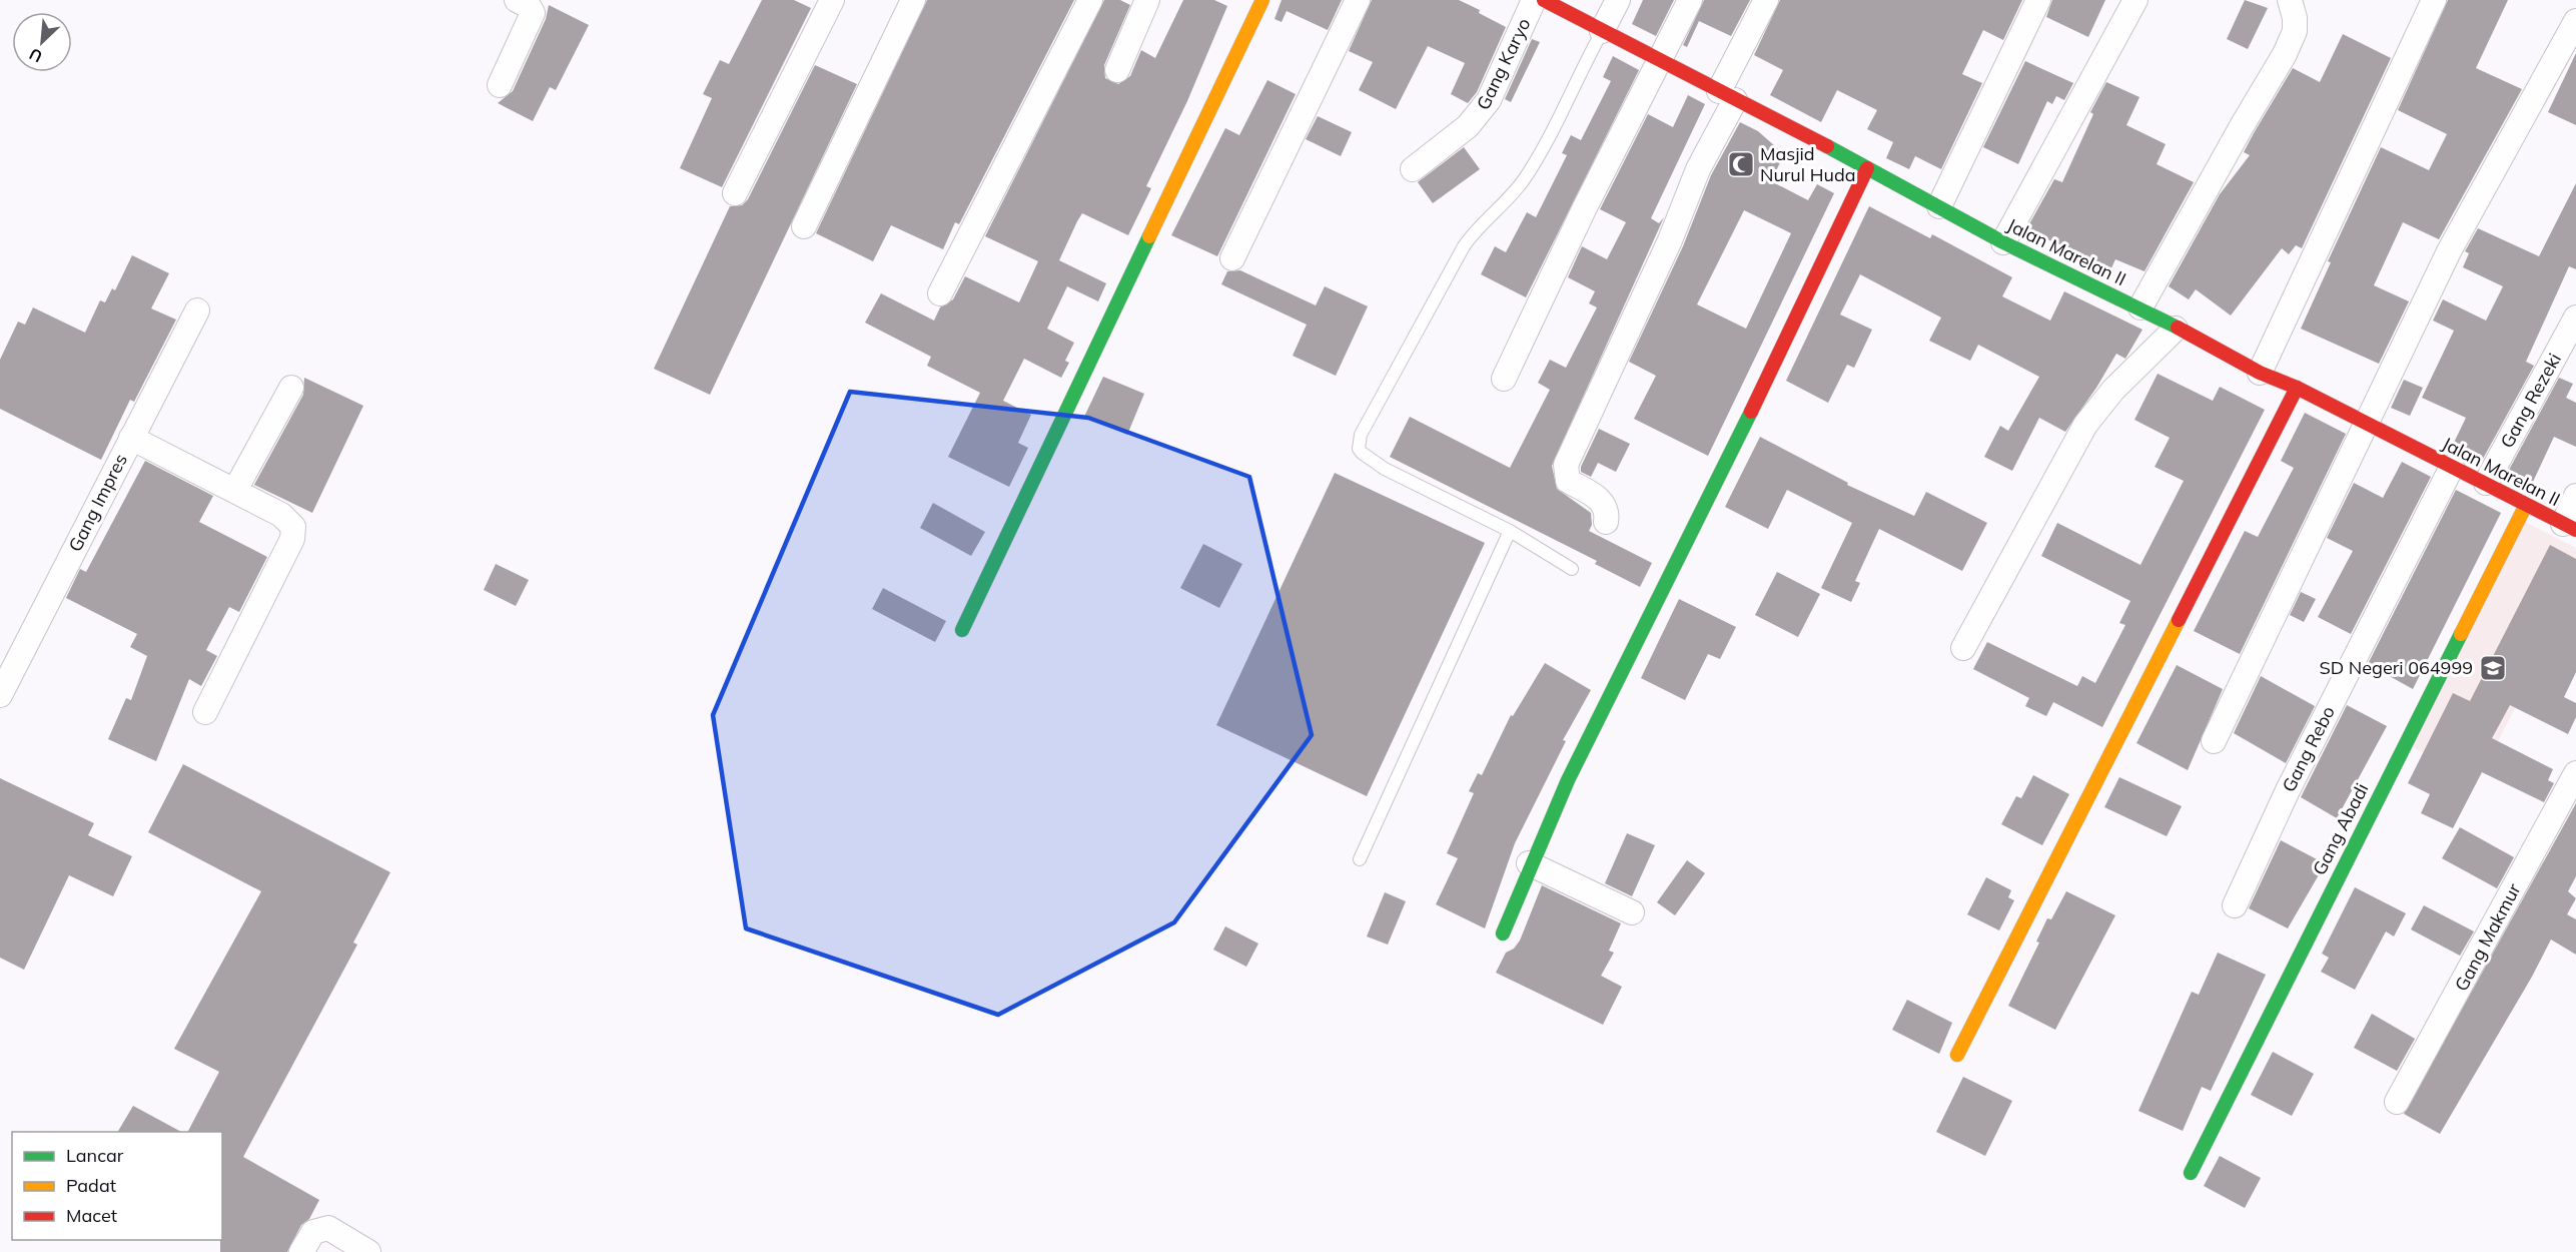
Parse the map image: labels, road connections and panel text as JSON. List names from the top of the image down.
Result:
{
  "streets": {
    "street": [
      "Gang Karyo",
      "Jalan Marelan II",
      "Gang Rezeki",
      "Gang Impres",
      "Gang Rebo",
      "Gang Abadi",
      "Gang Makmur"
    ]
  },
  "crossings": [
    ["Gang Karyo", "Jalan Marelan II"],
    ["Jalan Marelan II", "Gang Rezeki"],
    ["Jalan Marelan II", "Gang Rebo"],
    ["Jalan Marelan II", "Gang Abadi"]
  ],
  "places": {
    "mosque": ["Masjid Nurul Huda"],
    "school or university": ["SD Negeri 064999"]
  },
  "legend": ["Lancar", "Padat", "Macet"],
  "north": "bottom left"
}
